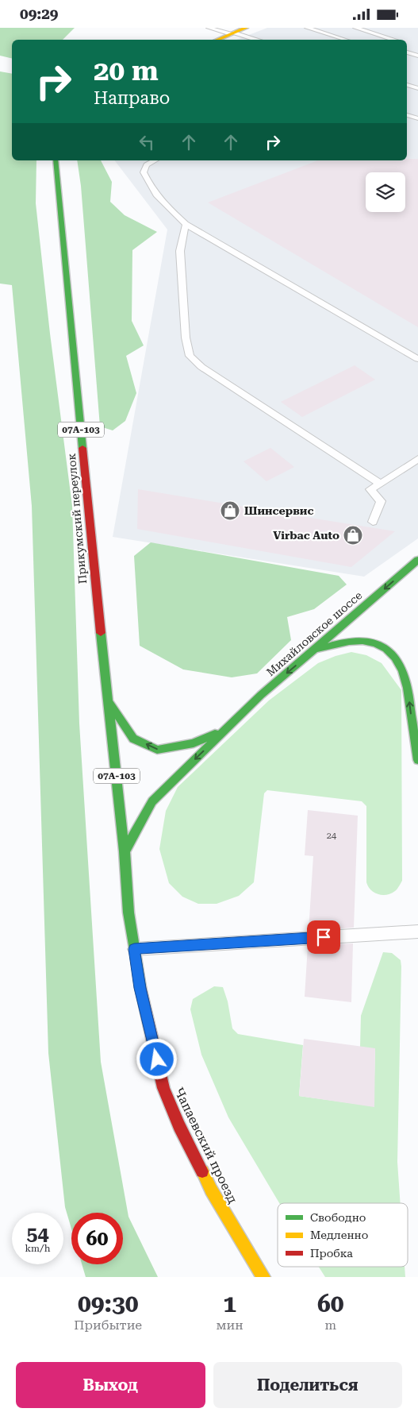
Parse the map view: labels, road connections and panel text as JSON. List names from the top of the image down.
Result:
{
  "streets": {
    "main road": [
      "07А-103",
      "Прикумский переулок",
      "Михайловское шоссе",
      "Чапаевский проезд"
    ]
  },
  "crossings": [
    ["Прикумский переулок", "Михайловское шоссе"],
    ["Прикумский переулок", "Чапаевский проезд"],
    ["Михайловское шоссе", "Чапаевский проезд"]
  ],
  "one_way": ["Михайловское шоссе"],
  "places": {
    "shop": ["Шинсервис", "Virbac Auto"]
  },
  "house_numbers": ["24"],
  "legend": ["Свободно", "Медленно", "Пробка"],
  "page": {
    "status": "09:29",
    "turn": ["20 m", "Направо"],
    "speed": "54 km/h",
    "limit": "60",
    "eta": [
      "09:30",
      "Прибытие",
      "1",
      "мин",
      "60",
      "m"
    ],
    "buttons": ["Выход", "Поделиться"]
  }
}
